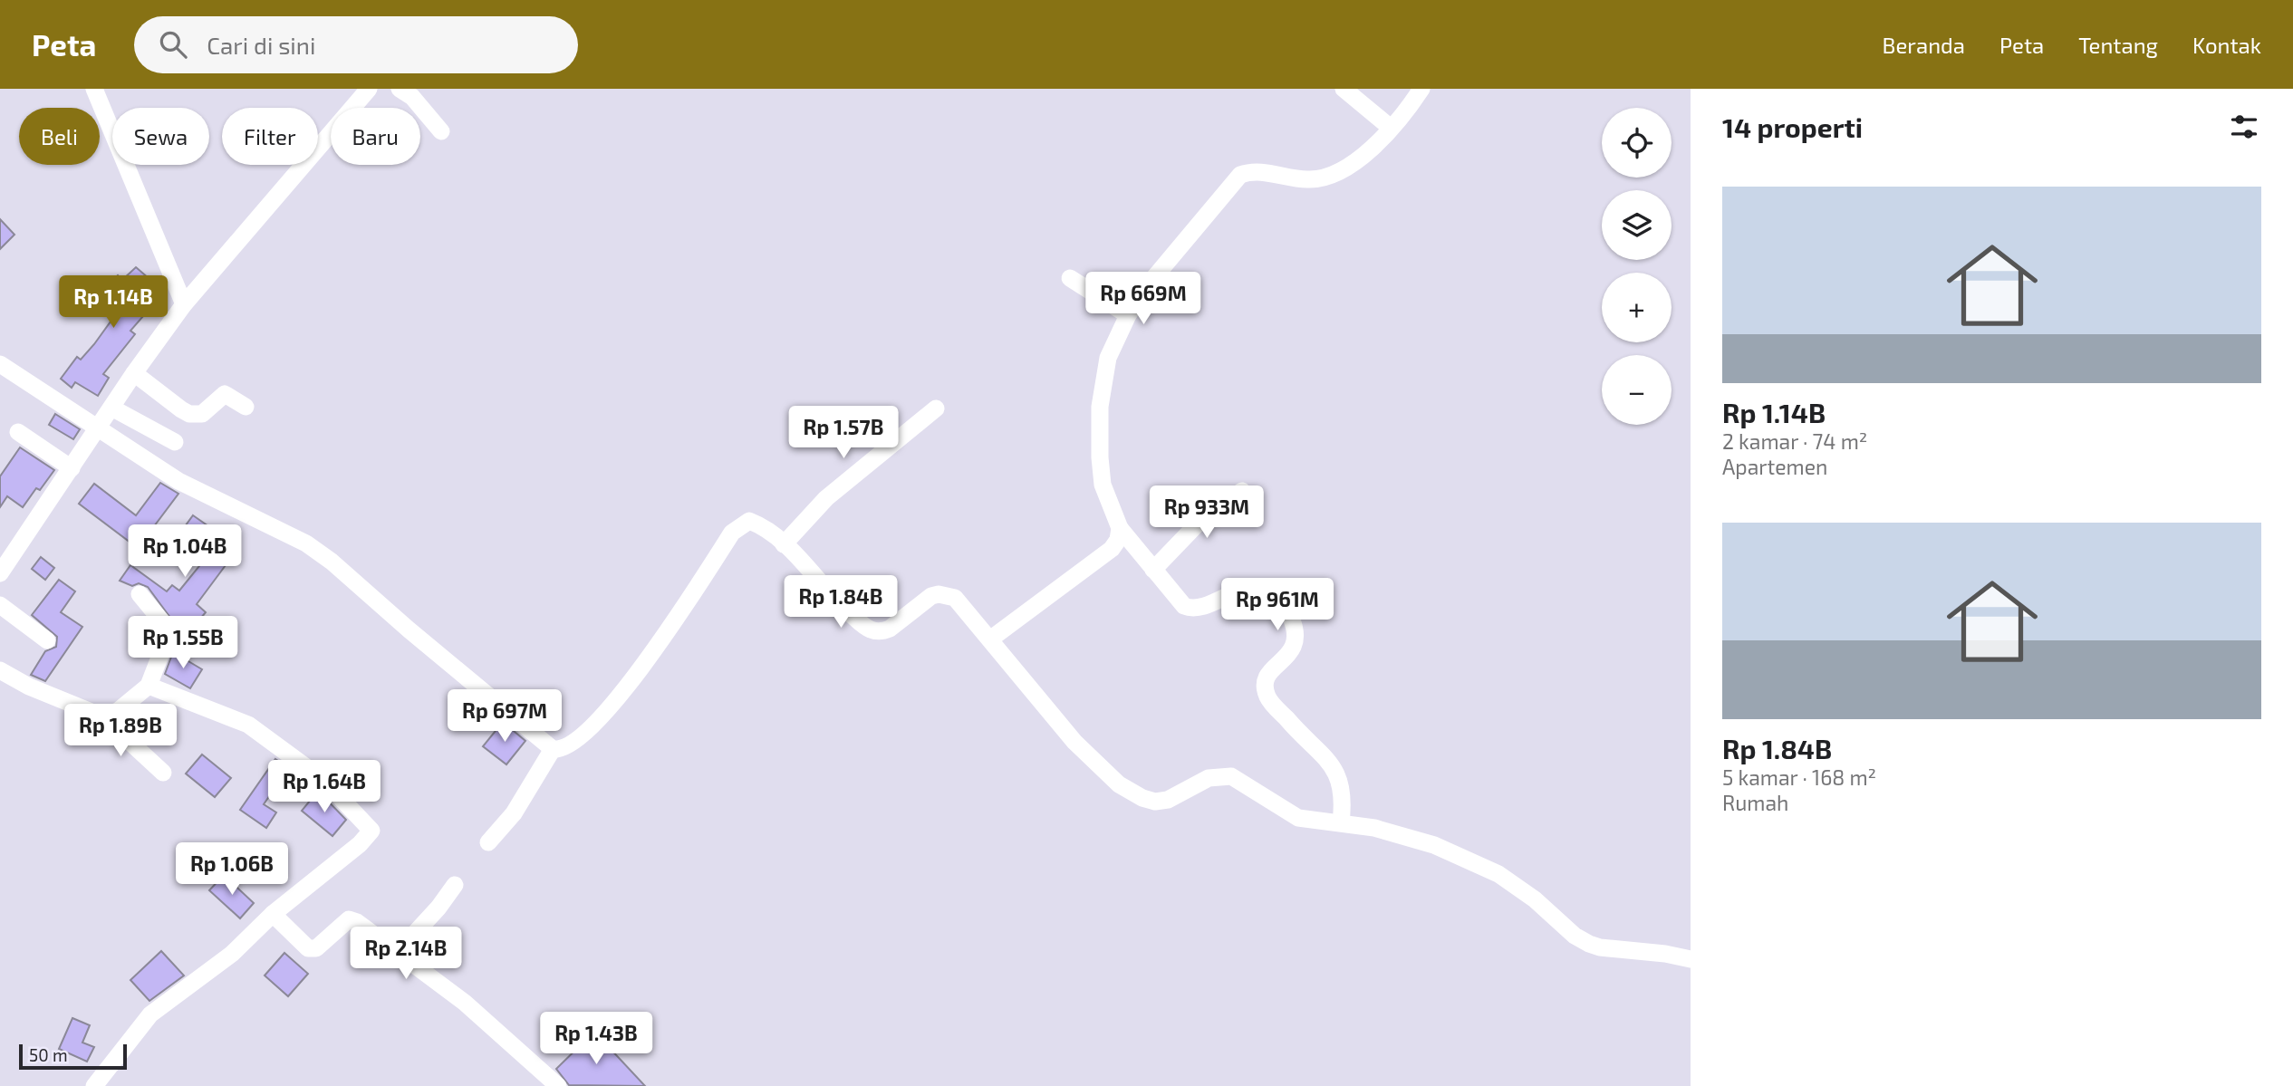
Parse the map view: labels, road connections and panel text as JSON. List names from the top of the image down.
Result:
{
  "scale_bar": "50 m",
  "page": {
    "header": "Peta",
    "search": "Cari di sini",
    "nav": [
      "Beranda",
      "Peta",
      "Tentang",
      "Kontak"
    ],
    "heading": "14 properti",
    "map_buttons": ["+", "−"],
    "chip": [
      "Beli",
      "Sewa",
      "Filter",
      "Baru"
    ],
    "list": [
      {
        "name": "Rp 1.14B",
        "note": "2 kamar · 74 m² · Apartemen"
      },
      {
        "name": "Rp 1.84B",
        "note": "5 kamar · 168 m² · Rumah"
      }
    ],
    "price": [
      "Rp 669M",
      "Rp 1.14B",
      "Rp 1.57B",
      "Rp 933M",
      "Rp 1.04B",
      "Rp 1.84B",
      "Rp 961M",
      "Rp 1.55B",
      "Rp 697M",
      "Rp 1.89B",
      "Rp 1.64B",
      "Rp 1.06B",
      "Rp 2.14B",
      "Rp 1.43B"
    ],
    "scale": "50 m"
  }
}
